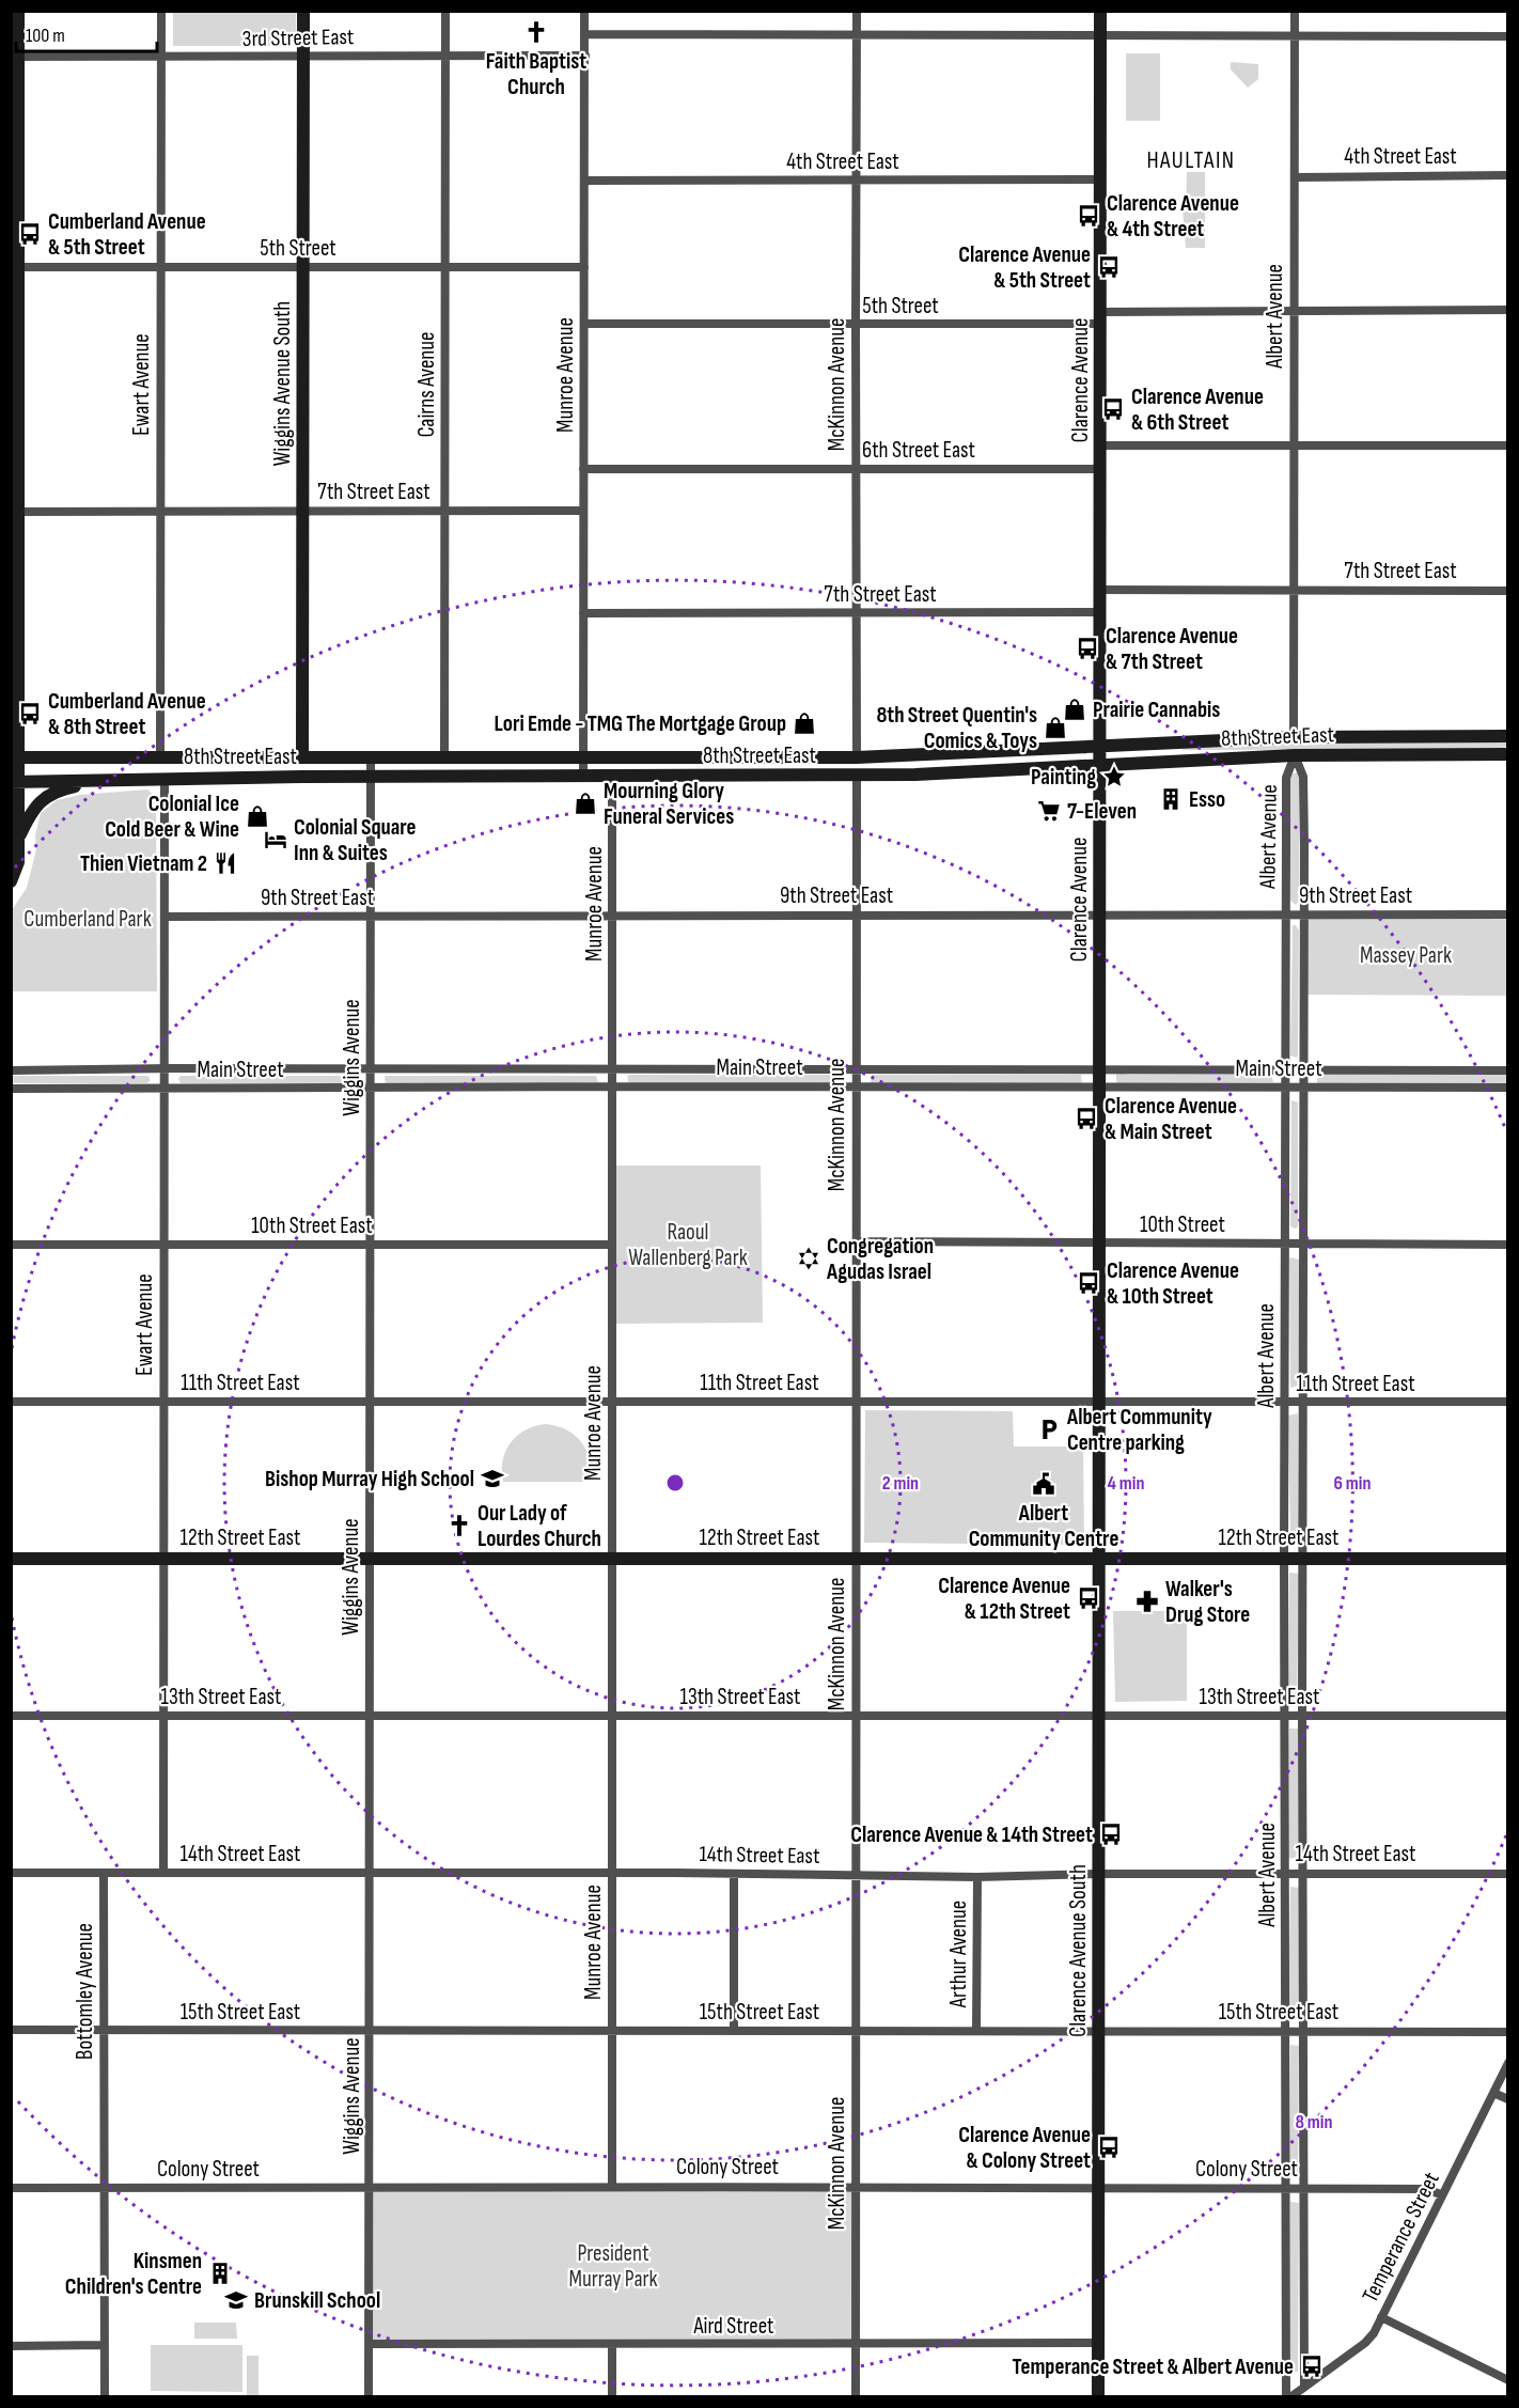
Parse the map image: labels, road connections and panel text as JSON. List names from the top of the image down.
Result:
{
  "streets": {
    "main road": [
      "Clarence Avenue",
      "Wiggins Avenue South",
      "8th Street East",
      "12th Street East",
      "Clarence Avenue South"
    ],
    "street": [
      "3rd Street East",
      "4th Street East",
      "5th Street",
      "Albert Avenue",
      "Munroe Avenue",
      "Ewart Avenue",
      "Cairns Avenue",
      "McKinnon Avenue",
      "6th Street East",
      "7th Street East",
      "9th Street East",
      "Wiggins Avenue",
      "Main Street",
      "10th Street",
      "10th Street East",
      "11th Street East",
      "13th Street East",
      "14th Street East",
      "Arthur Avenue",
      "Bottomley Avenue",
      "15th Street East",
      "Colony Street",
      "Temperance Street",
      "Aird Street"
    ]
  },
  "crossings": [
    ["3rd Street East", "Munroe Avenue"],
    ["3rd Street East", "Wiggins Avenue South"],
    ["3rd Street East", "Ewart Avenue"],
    ["3rd Street East", "Cairns Avenue"],
    ["4th Street East", "Albert Avenue"],
    ["4th Street East", "Munroe Avenue"],
    ["4th Street East", "Clarence Avenue"],
    ["4th Street East", "McKinnon Avenue"],
    ["5th Street", "Albert Avenue"],
    ["5th Street", "Munroe Avenue"],
    ["5th Street", "Clarence Avenue"],
    ["5th Street", "Wiggins Avenue South"],
    ["5th Street", "Ewart Avenue"],
    ["5th Street", "Cairns Avenue"],
    ["5th Street", "McKinnon Avenue"],
    ["Albert Avenue", "7th Street East"],
    ["Albert Avenue", "8th Street East"],
    ["Albert Avenue", "9th Street East"],
    ["Albert Avenue", "Main Street"],
    ["Albert Avenue", "10th Street"],
    ["Albert Avenue", "11th Street East"],
    ["Albert Avenue", "12th Street East"],
    ["Albert Avenue", "13th Street East"],
    ["Albert Avenue", "14th Street East"],
    ["Albert Avenue", "15th Street East"],
    ["Albert Avenue", "Colony Street"],
    ["Albert Avenue", "Temperance Street"],
    ["Munroe Avenue", "6th Street East"],
    ["Munroe Avenue", "7th Street East"],
    ["Munroe Avenue", "8th Street East"],
    ["Munroe Avenue", "9th Street East"],
    ["Munroe Avenue", "Main Street"],
    ["Munroe Avenue", "10th Street East"],
    ["Munroe Avenue", "11th Street East"],
    ["Munroe Avenue", "12th Street East"],
    ["Munroe Avenue", "13th Street East"],
    ["Munroe Avenue", "14th Street East"],
    ["Munroe Avenue", "15th Street East"],
    ["Munroe Avenue", "Colony Street"],
    ["Clarence Avenue", "6th Street East"],
    ["Clarence Avenue", "7th Street East"],
    ["Clarence Avenue", "8th Street East"],
    ["Clarence Avenue", "9th Street East"],
    ["Clarence Avenue", "Main Street"],
    ["Clarence Avenue", "10th Street"],
    ["Clarence Avenue", "11th Street East"],
    ["Clarence Avenue", "12th Street East"],
    ["Clarence Avenue", "Clarence Avenue South"],
    ["Wiggins Avenue South", "7th Street East"],
    ["Wiggins Avenue South", "8th Street East"],
    ["Ewart Avenue", "7th Street East"],
    ["Ewart Avenue", "8th Street East"],
    ["Ewart Avenue", "9th Street East"],
    ["Ewart Avenue", "Main Street"],
    ["Ewart Avenue", "10th Street East"],
    ["Ewart Avenue", "11th Street East"],
    ["Ewart Avenue", "12th Street East"],
    ["Ewart Avenue", "13th Street East"],
    ["Ewart Avenue", "14th Street East"],
    ["Cairns Avenue", "7th Street East"],
    ["Cairns Avenue", "8th Street East"],
    ["McKinnon Avenue", "6th Street East"],
    ["McKinnon Avenue", "7th Street East"],
    ["McKinnon Avenue", "8th Street East"],
    ["McKinnon Avenue", "9th Street East"],
    ["McKinnon Avenue", "Main Street"],
    ["McKinnon Avenue", "10th Street"],
    ["McKinnon Avenue", "11th Street East"],
    ["McKinnon Avenue", "12th Street East"],
    ["McKinnon Avenue", "13th Street East"],
    ["McKinnon Avenue", "14th Street East"],
    ["McKinnon Avenue", "15th Street East"],
    ["McKinnon Avenue", "Colony Street"],
    ["McKinnon Avenue", "Aird Street"],
    ["8th Street East", "Wiggins Avenue"],
    ["9th Street East", "Wiggins Avenue"],
    ["Wiggins Avenue", "Main Street"],
    ["Wiggins Avenue", "10th Street East"],
    ["Wiggins Avenue", "11th Street East"],
    ["Wiggins Avenue", "12th Street East"],
    ["Wiggins Avenue", "13th Street East"],
    ["Wiggins Avenue", "14th Street East"],
    ["Wiggins Avenue", "15th Street East"],
    ["Wiggins Avenue", "Colony Street"],
    ["Wiggins Avenue", "Aird Street"],
    ["12th Street East", "Clarence Avenue South"],
    ["13th Street East", "Clarence Avenue South"],
    ["14th Street East", "Clarence Avenue South"],
    ["14th Street East", "Arthur Avenue"],
    ["14th Street East", "Bottomley Avenue"],
    ["Clarence Avenue South", "15th Street East"],
    ["Clarence Avenue South", "Colony Street"],
    ["Clarence Avenue South", "Aird Street"],
    ["Arthur Avenue", "15th Street East"],
    ["Bottomley Avenue", "15th Street East"],
    ["Bottomley Avenue", "Colony Street"],
    ["Colony Street", "Temperance Street"]
  ],
  "districts": ["HAULTAIN"],
  "parks": [
    "Cumberland Park",
    "Massey Park",
    "Raoul Wallenberg Park",
    "President Murray Park"
  ],
  "places": {
    "church": ["Faith Baptist Church", "Our Lady of Lourdes Church"],
    "bus stop": [
      "Clarence Avenue & 4th Street",
      "Cumberland Avenue & 5th Street",
      "Clarence Avenue & 5th Street",
      "Clarence Avenue & 6th Street",
      "Clarence Avenue & 7th Street",
      "Cumberland Avenue & 8th Street",
      "Clarence Avenue & Main Street",
      "Clarence Avenue & 10th Street",
      "Clarence Avenue & 12th Street",
      "Clarence Avenue & 14th Street",
      "Clarence Avenue & Colony Street",
      "Temperance Street & Albert Avenue"
    ],
    "shop": [
      "Prairie Cannabis",
      "Lori Emde - TMG The Mortgage Group",
      "8th Street Quentin's Comics & Toys",
      "Mourning Glory Funeral Services",
      "Colonial Ice Cold Beer & Wine"
    ],
    "place": ["Painting"],
    "building": ["Esso", "Kinsmen Children's Centre"],
    "supermarket": ["7-Eleven"],
    "hotel": ["Colonial Square Inn & Suites"],
    "restaurant": ["Thien Vietnam 2"],
    "synagogue": ["Congregation Agudas Israel"],
    "parking": ["Albert Community Centre parking"],
    "school or university": ["Bishop Murray High School", "Brunskill School"],
    "public building": ["Albert Community Centre"],
    "pharmacy": ["Walker's Drug Store"]
  },
  "scale_bar": "100 m",
  "rings": [
    "2 min",
    "4 min",
    "6 min",
    "8 min"
  ]
}
